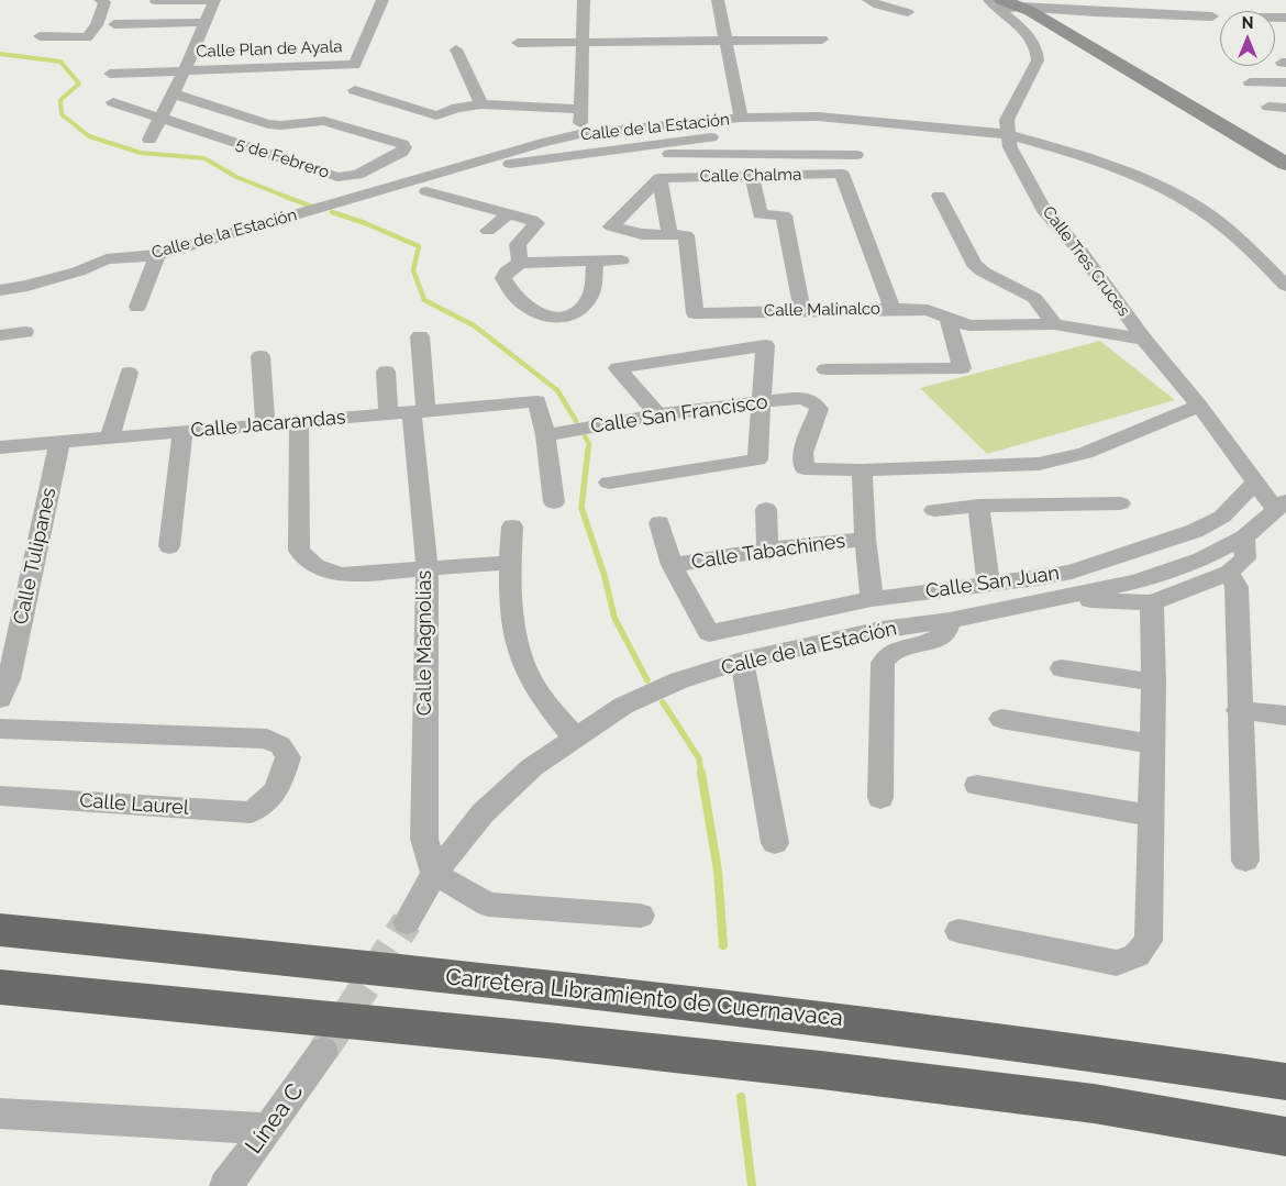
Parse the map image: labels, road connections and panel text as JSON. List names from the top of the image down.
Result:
{
  "streets": {
    "highway": ["Carretera Libramiento de Cuernavaca"],
    "street": [
      "Calle Plan de Ayala",
      "Calle de la Estación",
      "5 de Febrero",
      "Calle Chalma",
      "Calle Tres Cruces",
      "Calle Malinalco",
      "Calle San Francisco",
      "Calle Jacarandas",
      "Calle Tabachines",
      "Calle Tulipanes",
      "Calle San Juan",
      "Calle Magnolias",
      "Calle Laurel",
      "Línea C"
    ]
  },
  "crossings": [
    ["Calle de la Estación", "Calle Tres Cruces"],
    ["Calle de la Estación", "Calle Magnolias"],
    ["Calle Chalma", "Calle Malinalco"],
    ["Calle Tres Cruces", "Calle Malinalco"],
    ["Calle Tres Cruces", "Calle San Juan"],
    ["Calle San Francisco", "Calle Jacarandas"],
    ["Calle Jacarandas", "Calle Tulipanes"],
    ["Calle Jacarandas", "Calle Magnolias"],
    ["Calle Tabachines", "Calle San Juan"]
  ],
  "north": "top"
}
